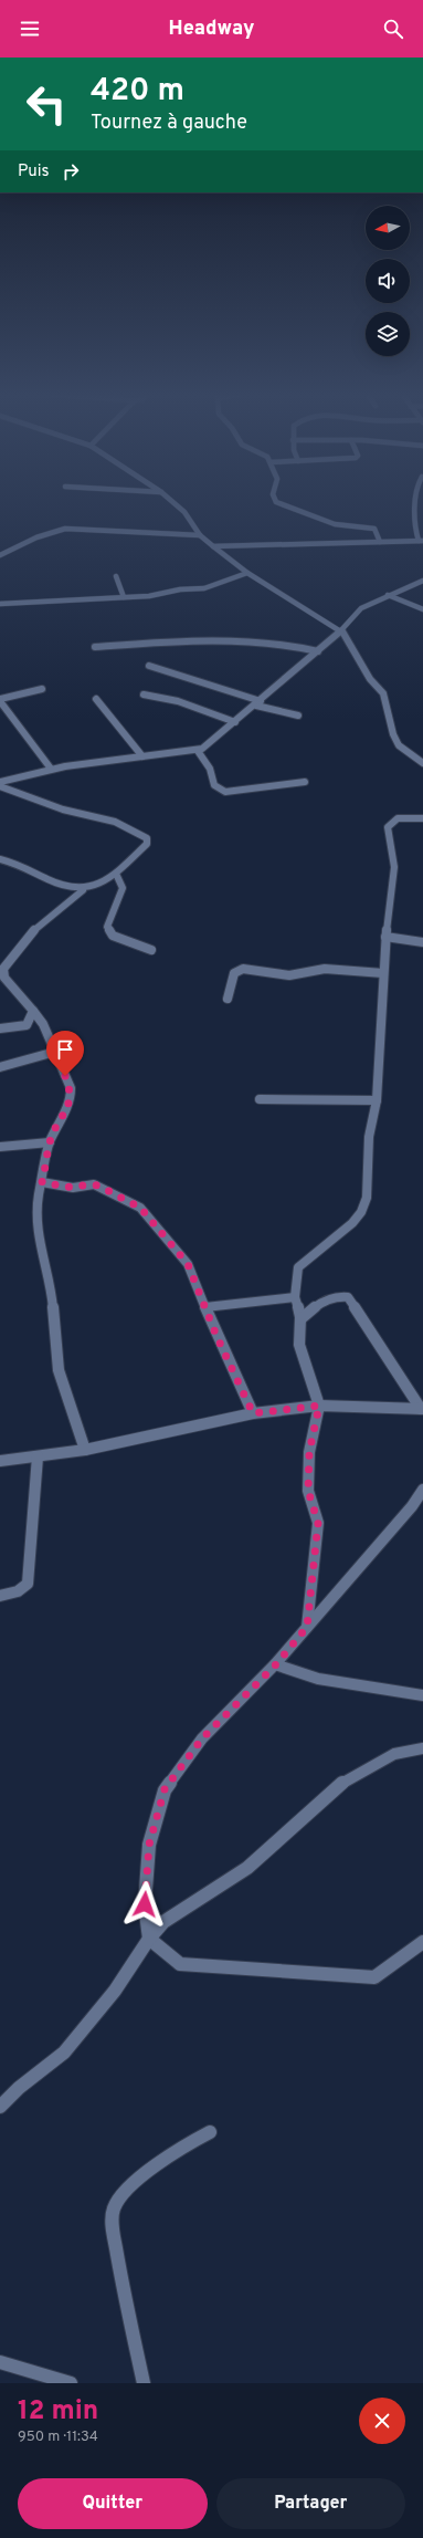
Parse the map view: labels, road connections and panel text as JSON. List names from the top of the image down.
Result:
{
  "north": "left",
  "page": {
    "header": "Headway",
    "turn": ["420 m", "Tournez à gauche"],
    "then": "Puis",
    "heading": ["12 min", "950 m · 11:34"],
    "buttons": ["Quitter", "Partager"]
  }
}
